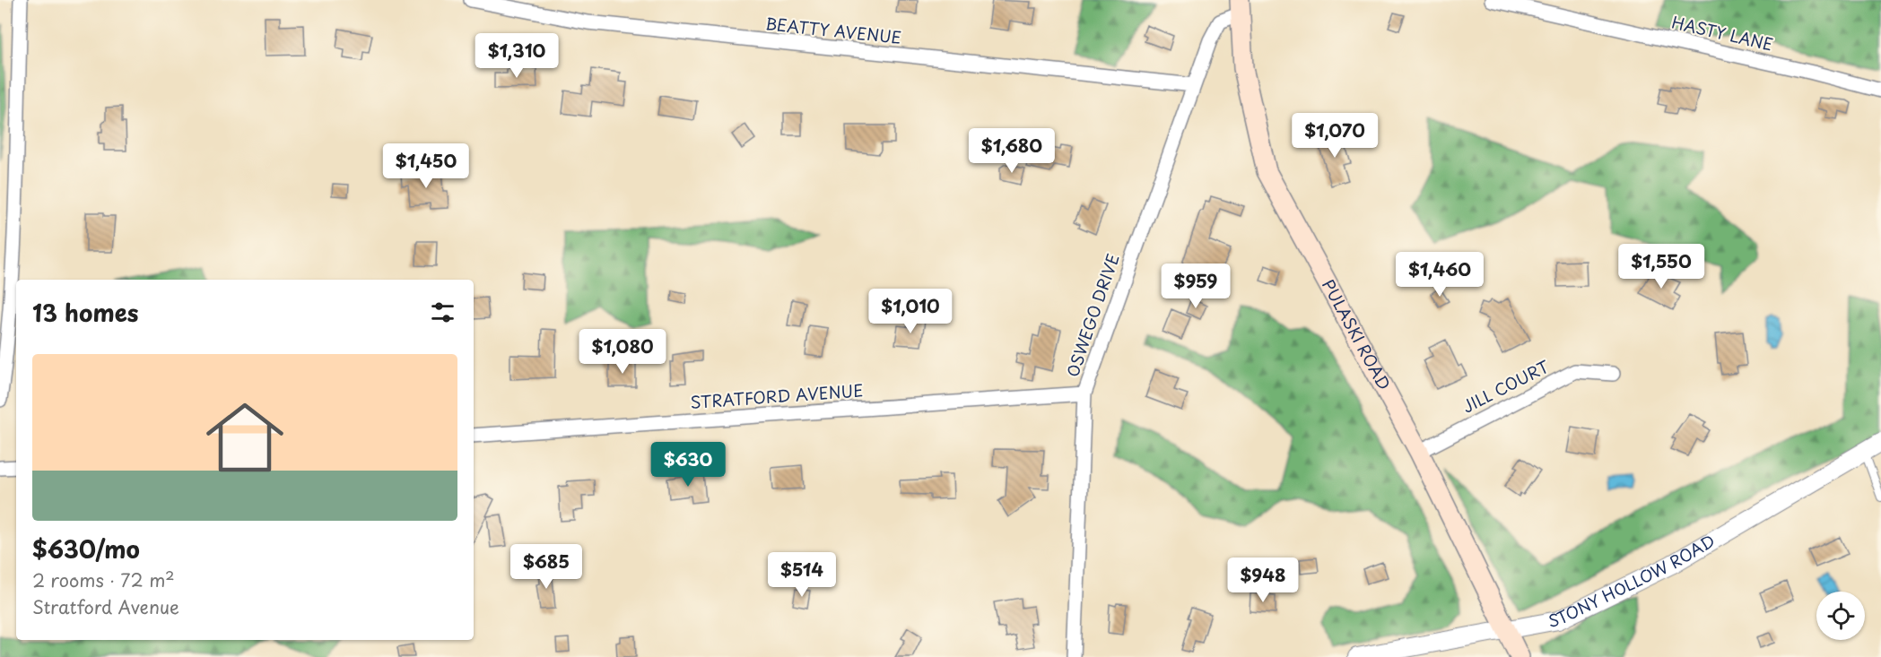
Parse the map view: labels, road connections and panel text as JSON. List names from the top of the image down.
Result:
{
  "streets": {
    "main road": ["PULASKI ROAD"],
    "street": [
      "BEATTY AVENUE",
      "HASTY LANE",
      "OSWEGO DRIVE",
      "JILL COURT",
      "STRATFORD AVENUE",
      "STONY HOLLOW ROAD"
    ]
  },
  "crossings": [
    ["BEATTY AVENUE", "OSWEGO DRIVE"],
    ["OSWEGO DRIVE", "PULASKI ROAD"],
    ["OSWEGO DRIVE", "STRATFORD AVENUE"],
    ["PULASKI ROAD", "JILL COURT"],
    ["PULASKI ROAD", "STONY HOLLOW ROAD"]
  ],
  "page": {
    "price": [
      "$1,310",
      "$1,070",
      "$1,680",
      "$1,450",
      "$1,550",
      "$1,460",
      "$959",
      "$1,010",
      "$1,080",
      "$630",
      "$685",
      "$514",
      "$948"
    ],
    "heading": "13 homes",
    "list": [
      {
        "name": "$630/mo",
        "note": "2 rooms · 72 m² · Stratford Avenue"
      }
    ]
  }
}
